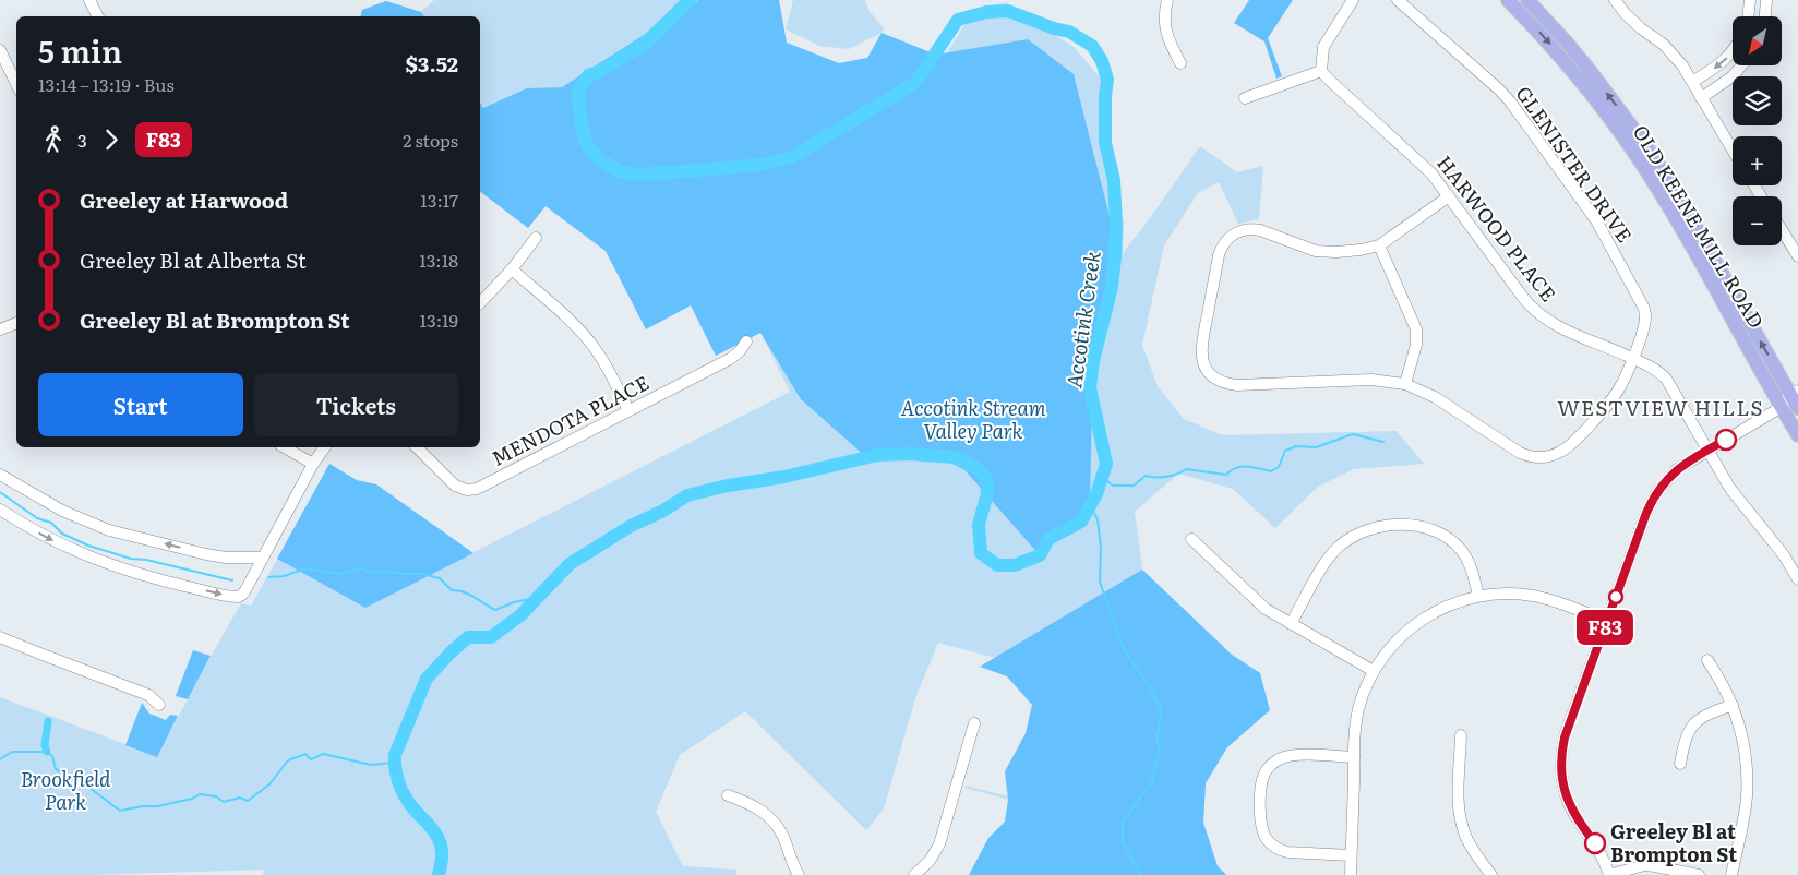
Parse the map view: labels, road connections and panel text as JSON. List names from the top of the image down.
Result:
{
  "streets": {
    "main road": ["OLD KEENE MILL ROAD"],
    "street": ["GLENISTER DRIVE", "HARWOOD PLACE", "MENDOTA PLACE"]
  },
  "crossings": [
    ["GLENISTER DRIVE", "HARWOOD PLACE"]
  ],
  "districts": ["WESTVIEW HILLS"],
  "water": ["Accotink Creek"],
  "parks": ["Accotink Stream Valley Park", "Brookfield Park"],
  "places": ["Greeley Bl at Brompton St"],
  "lines": ["bus line F83"],
  "north": "bottom left",
  "page": {
    "on_map": "F83",
    "map_buttons": ["+", "−"],
    "heading": ["5 min", "13:14 – 13:19 · Bus", "$3.52"],
    "legs": ["3", "F83", "2 stops"],
    "list": [
      {
        "name": "Greeley at Harwood",
        "value": "13:17"
      },
      {
        "name": "Greeley Bl at Alberta St",
        "value": "13:18"
      },
      {
        "name": "Greeley Bl at Brompton St",
        "value": "13:19"
      }
    ],
    "buttons": ["Start", "Tickets"]
  }
}
